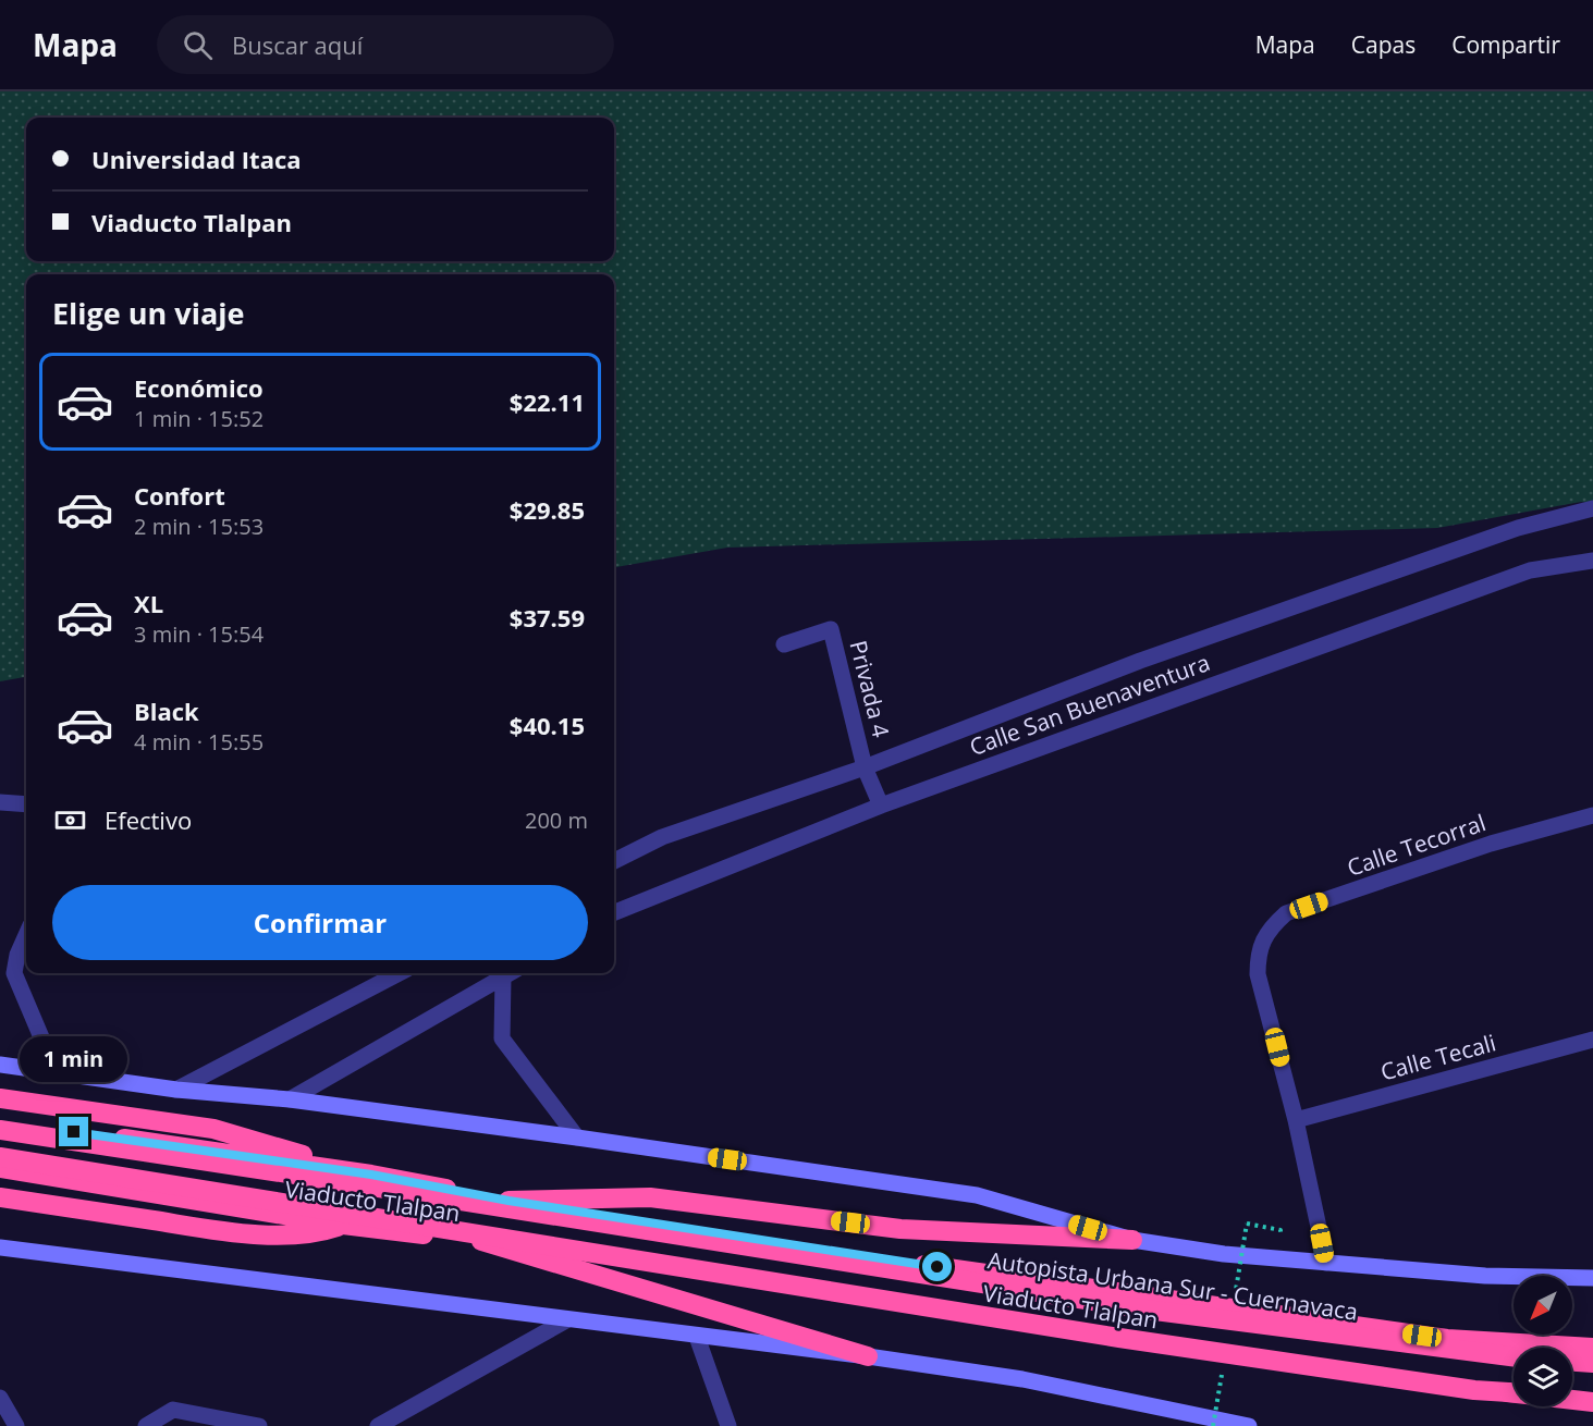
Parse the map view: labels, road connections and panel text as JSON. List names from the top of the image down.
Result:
{
  "streets": {
    "highway": ["Viaducto Tlalpan", "Autopista Urbana Sur - Cuernavaca"],
    "street": [
      "Privada 4",
      "Calle San Buenaventura",
      "Calle Tecorral",
      "Calle Tecali"
    ]
  },
  "crossings": [
    ["Privada 4", "Calle San Buenaventura"],
    ["Calle Tecorral", "Calle Tecali"]
  ],
  "north": "bottom left",
  "page": {
    "header": "Mapa",
    "search": "Buscar aquí",
    "nav": ["Mapa", "Capas", "Compartir"],
    "banner": ["Universidad Itaca", "Viaducto Tlalpan"],
    "heading": "Elige un viaje",
    "list": [
      {
        "name": "Económico",
        "note": "1 min · 15:52",
        "value": "$22.11"
      },
      {
        "name": "Confort",
        "note": "2 min · 15:53",
        "value": "$29.85"
      },
      {
        "name": "XL",
        "note": "3 min · 15:54",
        "value": "$37.59"
      },
      {
        "name": "Black",
        "note": "4 min · 15:55",
        "value": "$40.15"
      }
    ],
    "pay": ["Efectivo", "200 m"],
    "buttons": "Confirmar",
    "bubble": "1 min"
  }
}
